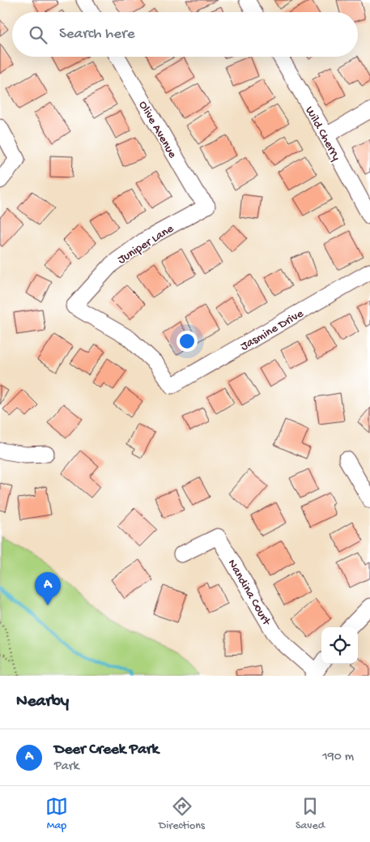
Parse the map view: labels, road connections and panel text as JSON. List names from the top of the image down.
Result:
{
  "streets": {
    "street": [
      "Olive Avenue",
      "Wild Cherry",
      "Juniper Lane",
      "Jasmine Drive",
      "Nandina Court"
    ]
  },
  "crossings": [
    ["Olive Avenue", "Juniper Lane"],
    ["Juniper Lane", "Jasmine Drive"]
  ],
  "page": {
    "search": "Search here",
    "pins": "A",
    "heading": "Nearby",
    "list": [
      {
        "mark": "A",
        "name": "Deer Creek Park",
        "note": "Park",
        "value": "190 m"
      }
    ],
    "nav": ["Map", "Directions", "Saved"]
  }
}
